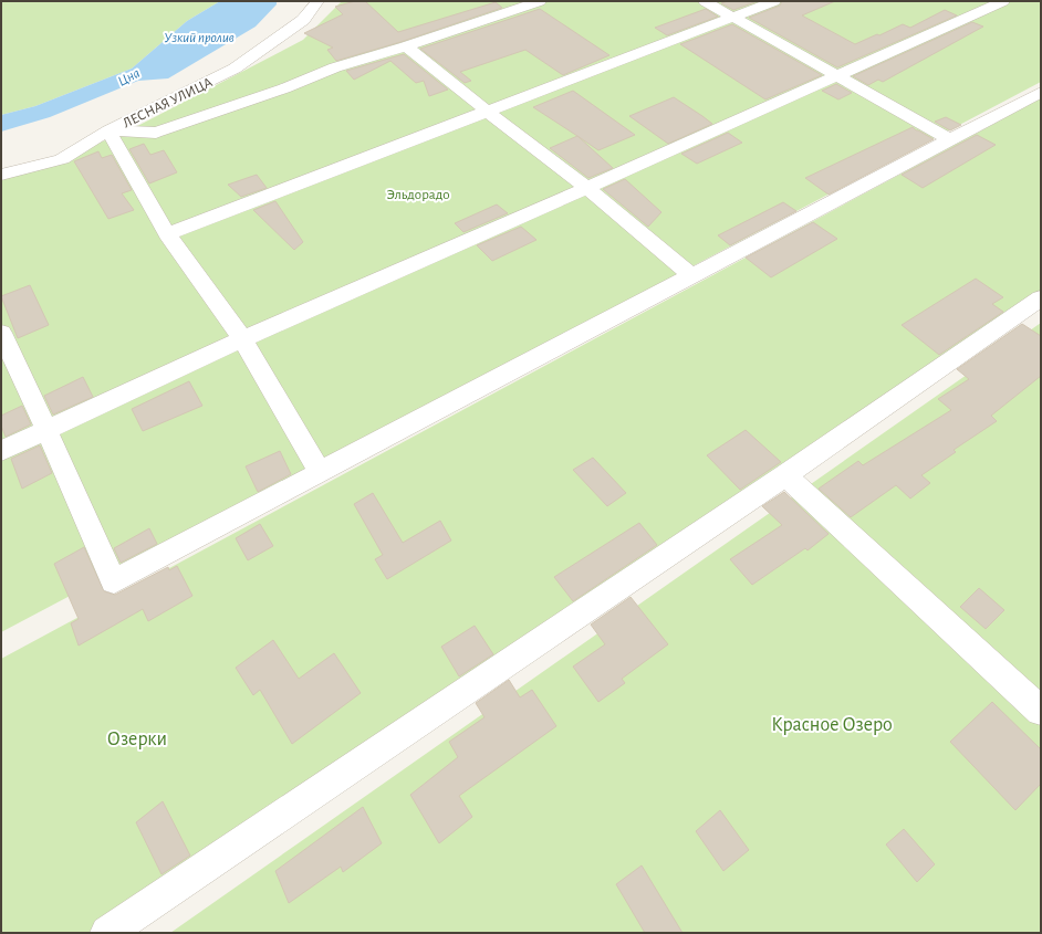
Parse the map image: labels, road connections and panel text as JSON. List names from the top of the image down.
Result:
{
  "streets": {
    "street": ["ЛЕСНАЯ УЛИЦА"]
  },
  "water": ["Узкий пролив", "Цна"],
  "parks": ["Эльдорадо", "Красное Озеро", "Озерки"]
}
